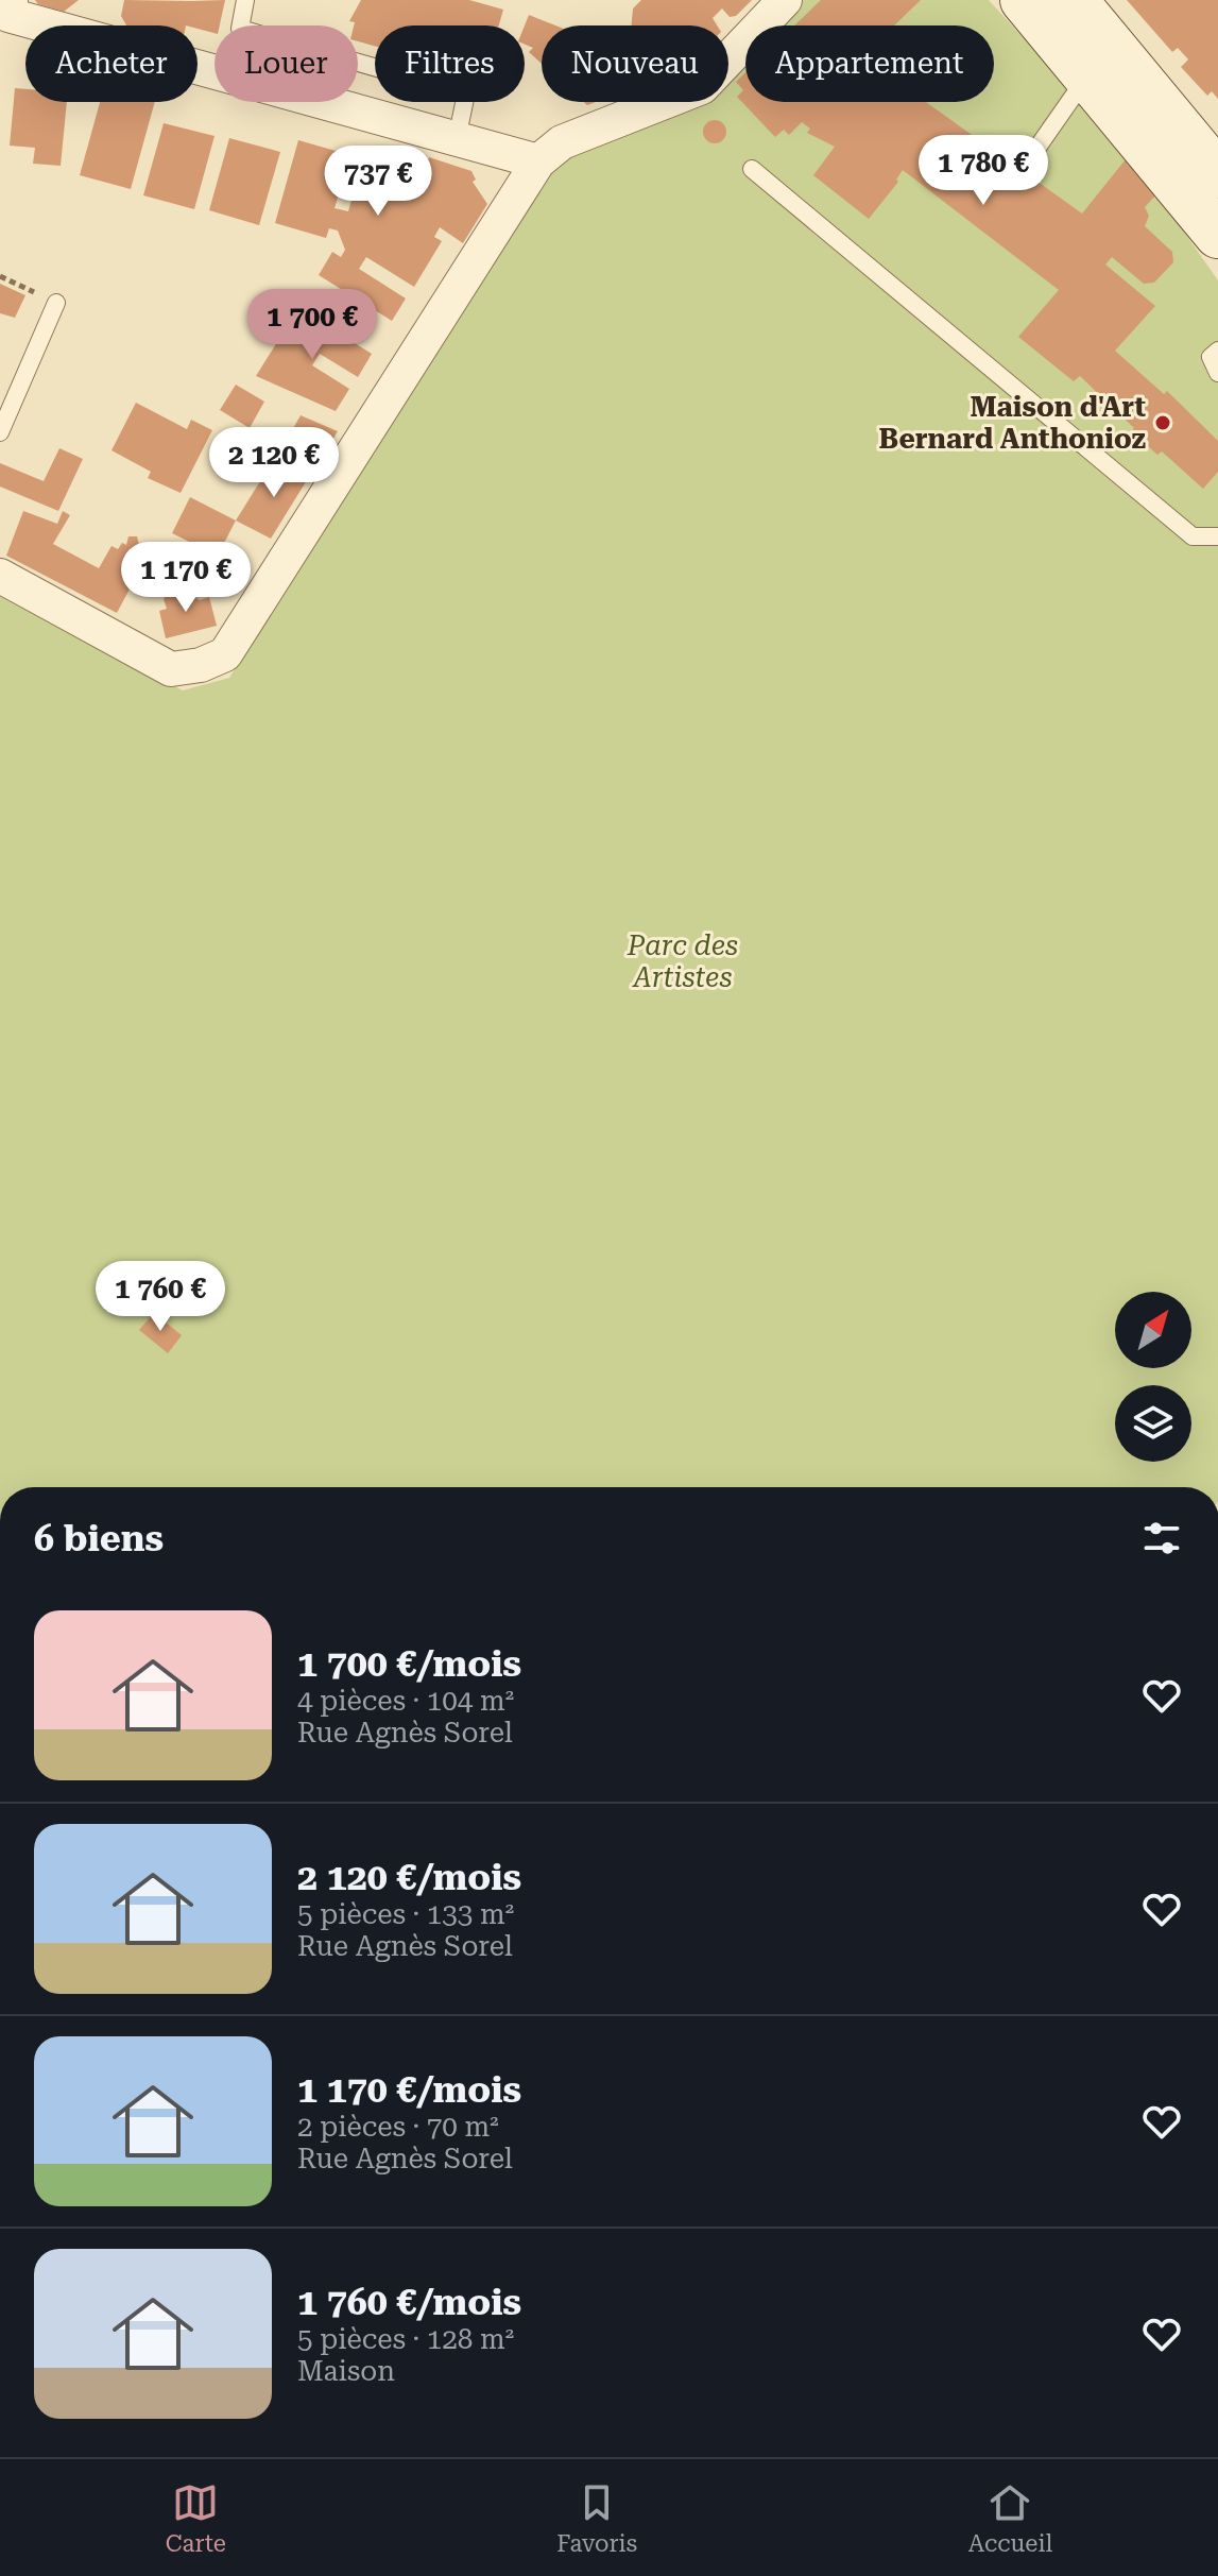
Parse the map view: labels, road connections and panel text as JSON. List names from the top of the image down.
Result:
{
  "parks": ["Parc des Artistes"],
  "places": ["Maison d'Art Bernard Anthonioz"],
  "north": "top right",
  "page": {
    "chip": [
      "Acheter",
      "Louer",
      "Filtres",
      "Nouveau",
      "Appartement"
    ],
    "price": [
      "1 780 €",
      "737 €",
      "1 700 €",
      "2 120 €",
      "1 170 €",
      "1 760 €"
    ],
    "heading": "6 biens",
    "list": [
      {
        "name": "1 700 €/mois",
        "note": "4 pièces · 104 m² · Rue Agnès Sorel"
      },
      {
        "name": "2 120 €/mois",
        "note": "5 pièces · 133 m² · Rue Agnès Sorel"
      },
      {
        "name": "1 170 €/mois",
        "note": "2 pièces · 70 m² · Rue Agnès Sorel"
      },
      {
        "name": "1 760 €/mois",
        "note": "5 pièces · 128 m² · Maison"
      }
    ],
    "tabs": ["Carte", "Favoris", "Accueil"]
  }
}
